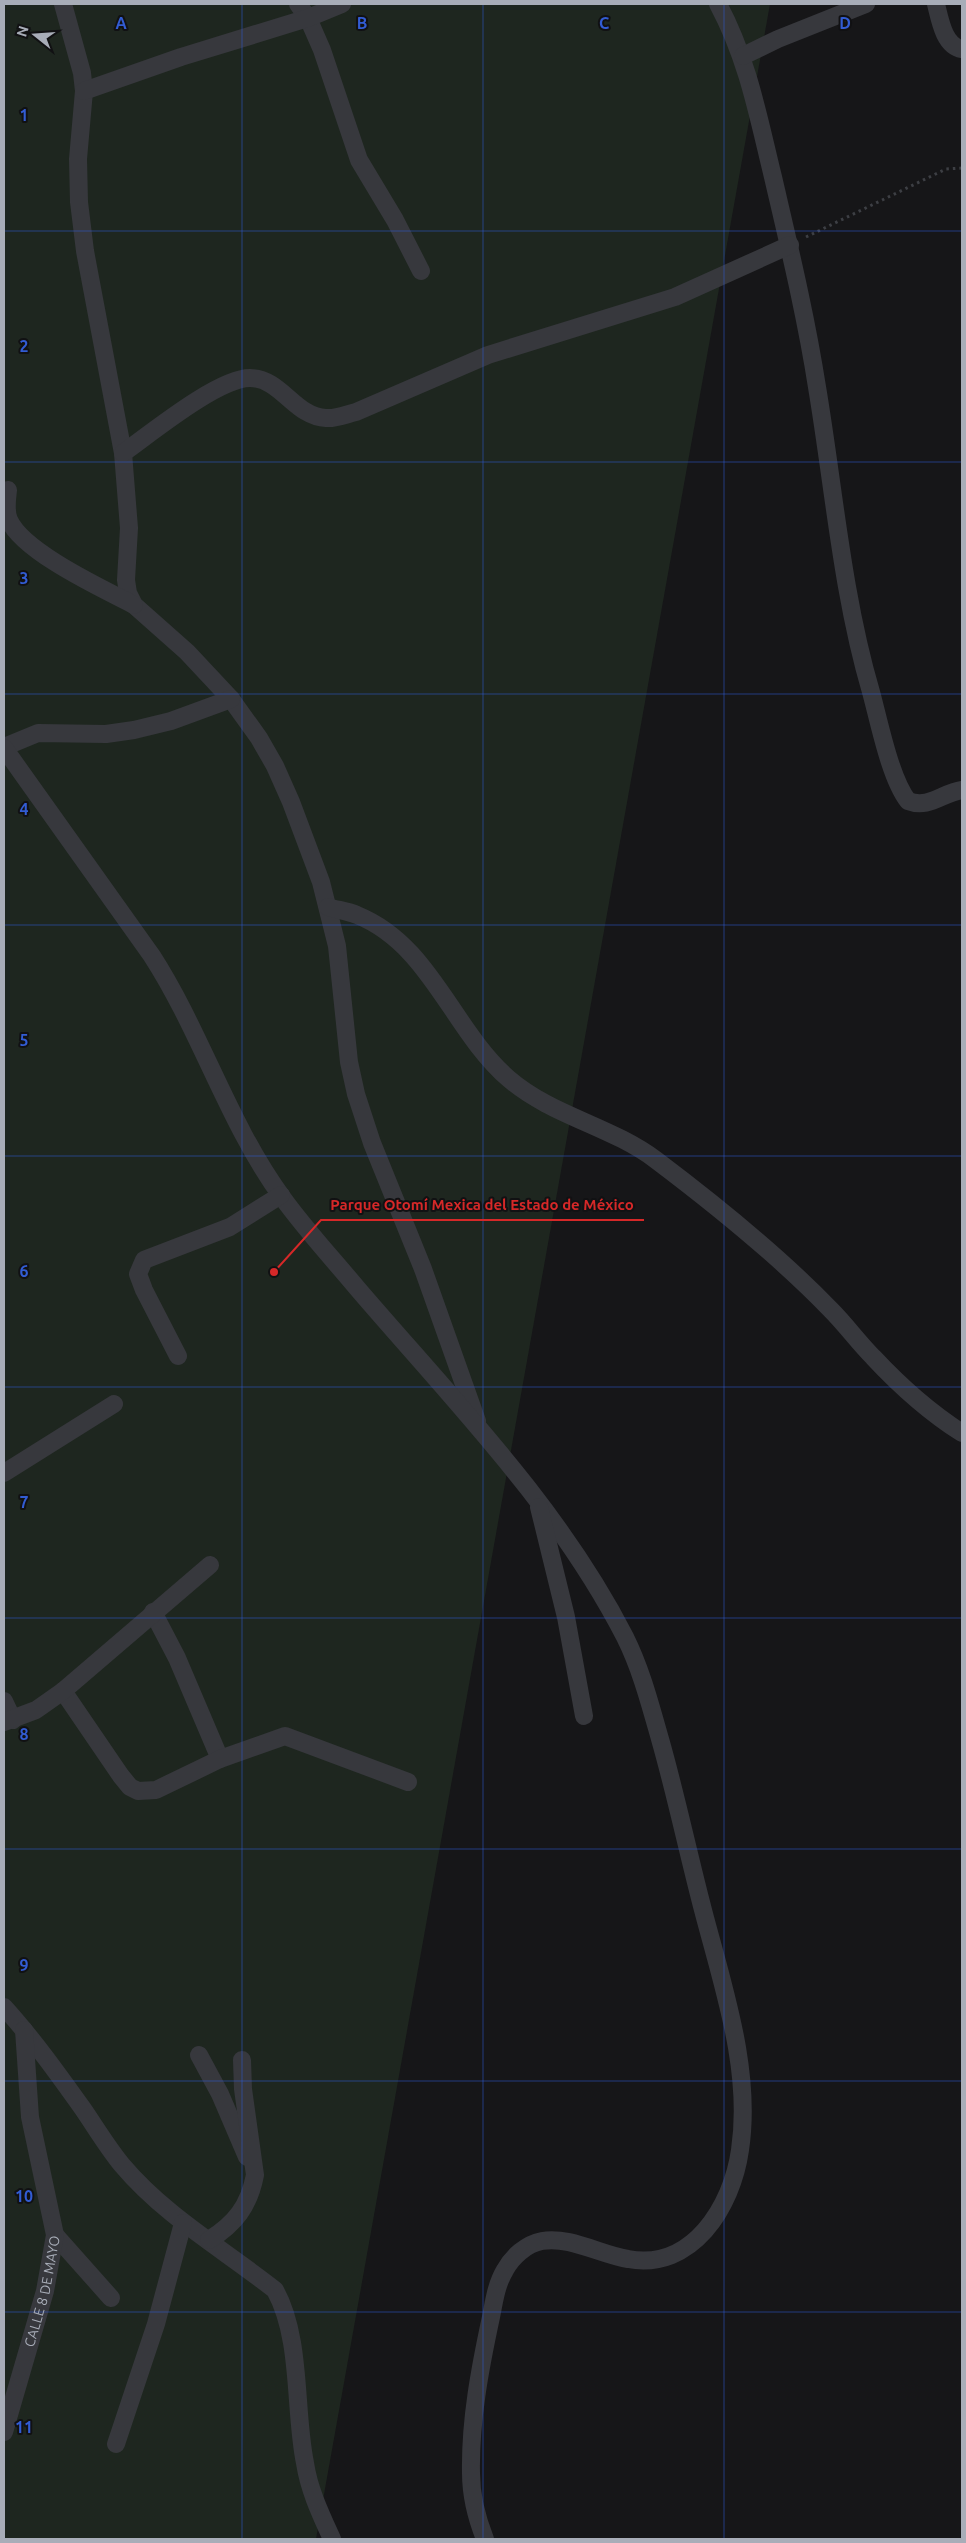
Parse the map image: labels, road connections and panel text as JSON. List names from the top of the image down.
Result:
{
  "streets": {
    "street": ["CALLE 8 DE MAYO"]
  },
  "places": ["Parque Otomí Mexica del Estado de México"],
  "north": "left",
  "grid": {
    "columns": [
      "A",
      "B",
      "C",
      "D"
    ],
    "rows": [
      "1",
      "2",
      "3",
      "4",
      "5",
      "6",
      "7",
      "8",
      "9",
      "10",
      "11"
    ]
  }
}
